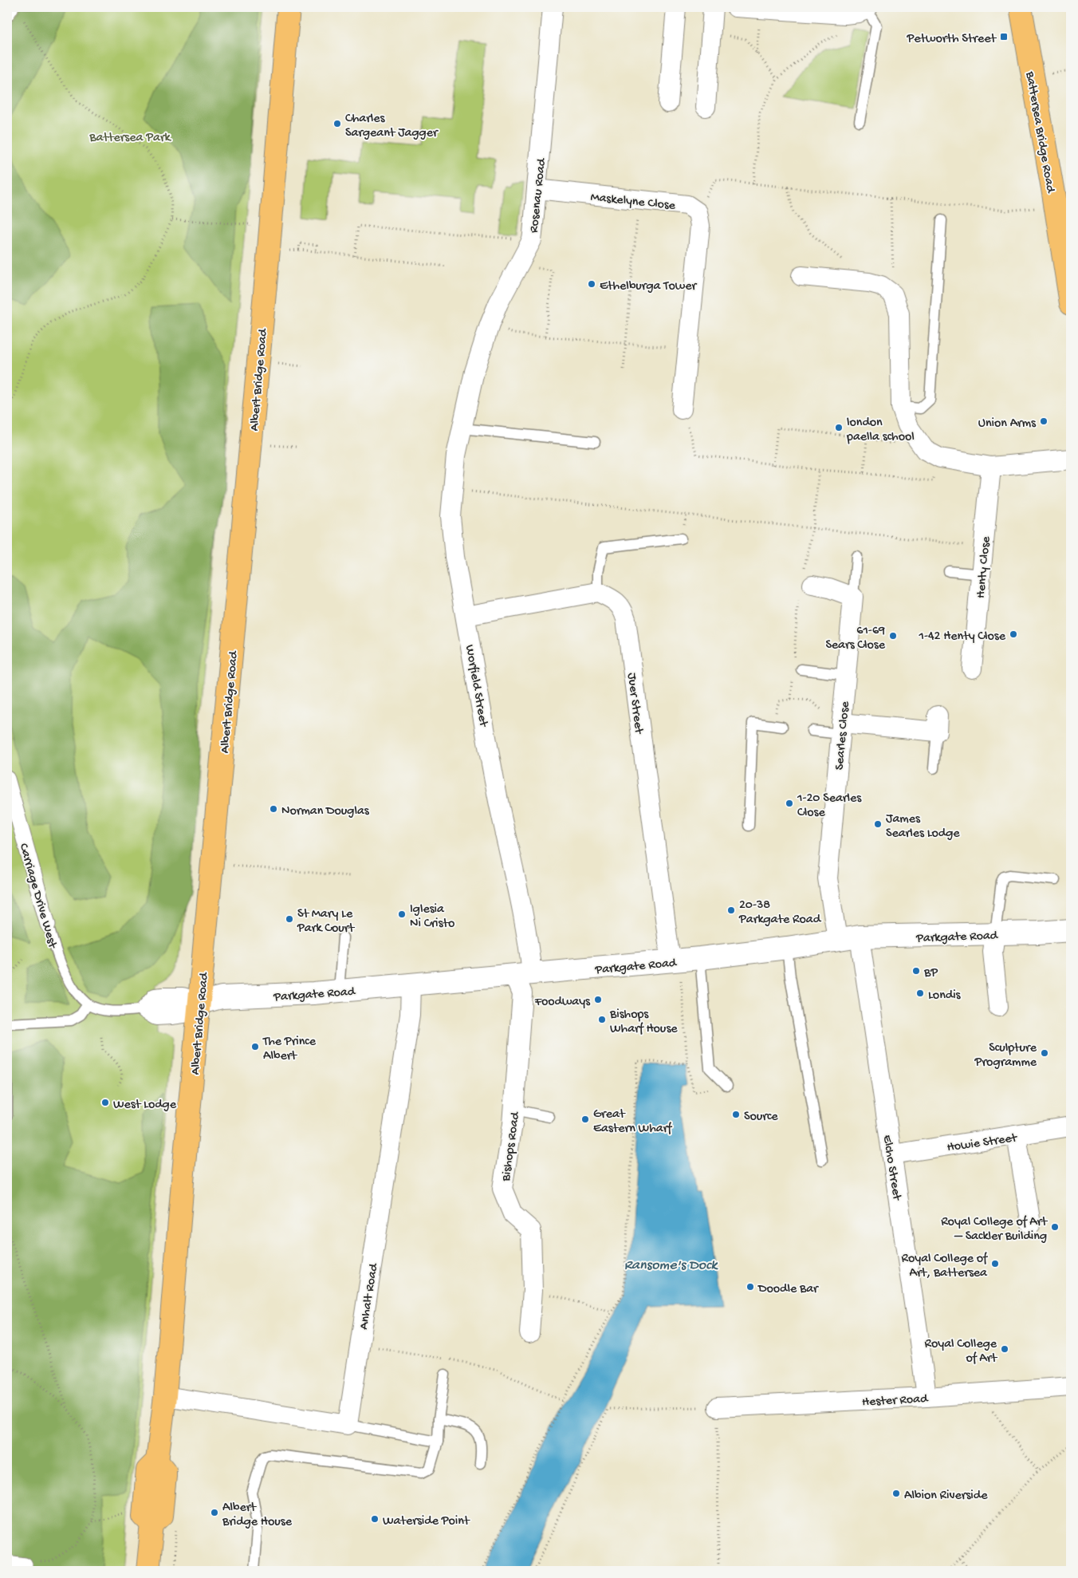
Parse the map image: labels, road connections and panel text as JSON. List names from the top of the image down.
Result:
{
  "streets": {
    "main road": ["Battersea Bridge Road", "Albert Bridge Road"],
    "street": [
      "Rosenau Road",
      "Maskelyne Close",
      "Henty Close",
      "Worfield Street",
      "Juer Street",
      "Searles Close",
      "Carriage Drive West",
      "Parkgate Road",
      "Howie Street",
      "Bishops Road",
      "Elcho Street",
      "Anhalt Road",
      "Hester Road"
    ]
  },
  "crossings": [
    ["Rosenau Road", "Maskelyne Close"],
    ["Rosenau Road", "Worfield Street"],
    ["Albert Bridge Road", "Parkgate Road"],
    ["Worfield Street", "Parkgate Road"],
    ["Worfield Street", "Bishops Road"],
    ["Juer Street", "Parkgate Road"],
    ["Searles Close", "Parkgate Road"],
    ["Parkgate Road", "Bishops Road"],
    ["Parkgate Road", "Elcho Street"],
    ["Parkgate Road", "Anhalt Road"],
    ["Howie Street", "Elcho Street"],
    ["Elcho Street", "Hester Road"]
  ],
  "water": ["Ransome's Dock"],
  "parks": ["Battersea Park"],
  "places": {
    "transit": ["Petworth Street"],
    "other": [
      "Charles Sargeant Jagger",
      "Ethelburga Tower",
      "Union Arms",
      "london paella school",
      "1-42 Henty Close",
      "61-69 Sears Close",
      "1-20 Searles Close",
      "Norman Douglas",
      "James Searles Lodge",
      "20-38 Parkgate Road",
      "Iglesia Ni Cristo",
      "St Mary Le Park Court",
      "BP",
      "Londis",
      "Foodways",
      "Bishops Wharf House",
      "The Prince Albert",
      "Sculpture Programme",
      "West Lodge",
      "Source",
      "Great Eastern Wharf",
      "Royal College of Art – Sackler Building",
      "Royal College of Art, Battersea",
      "Doodle Bar",
      "Royal College of Art",
      "Albion Riverside",
      "Albert Bridge House",
      "Waterside Point"
    ]
  }
}
